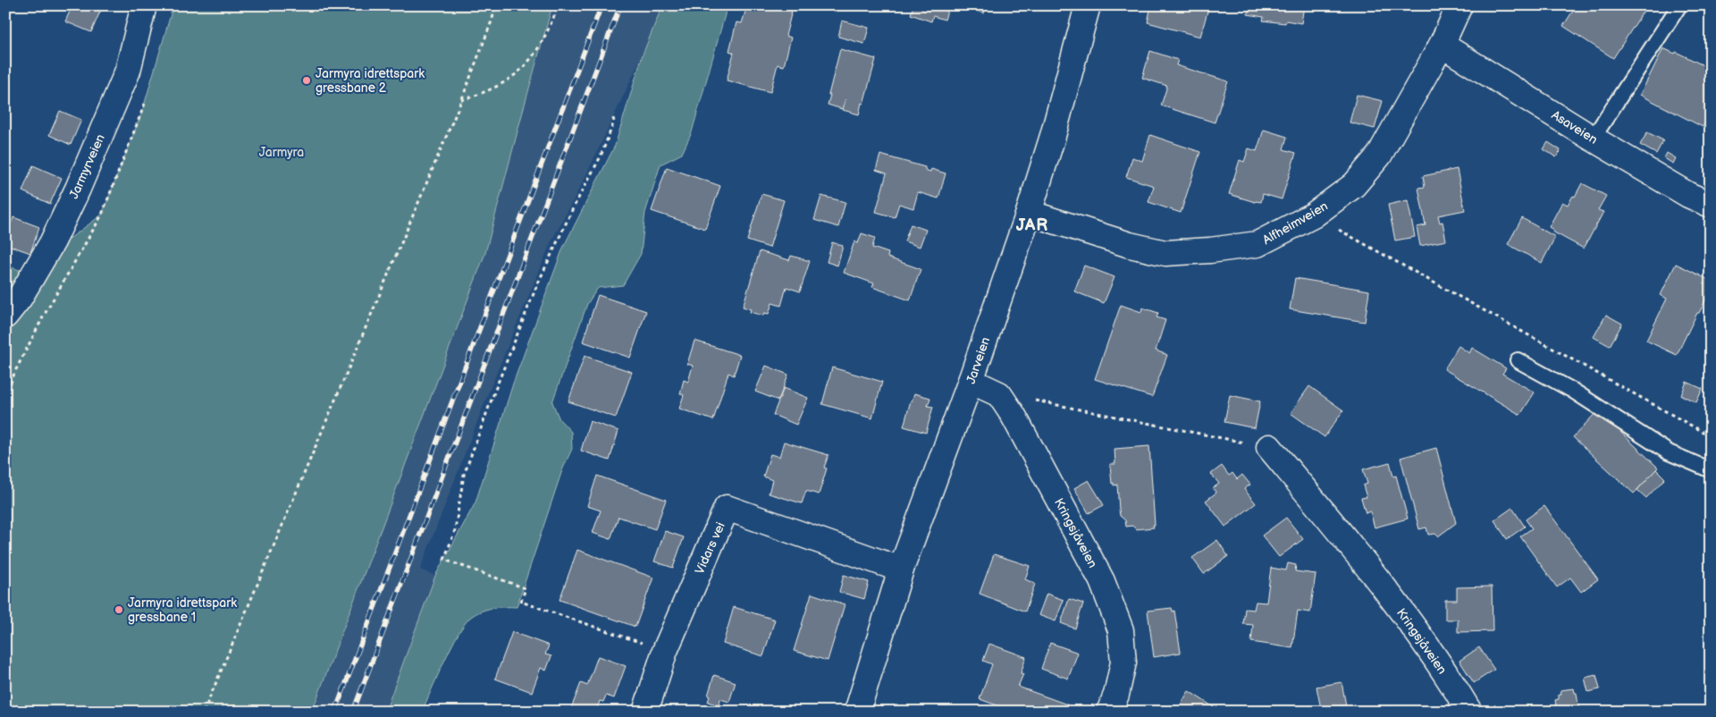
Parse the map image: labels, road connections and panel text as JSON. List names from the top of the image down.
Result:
{
  "streets": {
    "street": [
      "Asaveien",
      "Jarmyrveien",
      "Alfheimveien",
      "Jarveien",
      "Kringsjåveien",
      "Vidars vei"
    ]
  },
  "crossings": [
    ["Asaveien", "Alfheimveien"],
    ["Alfheimveien", "Jarveien"],
    ["Jarveien", "Vidars vei"]
  ],
  "districts": ["JAR"],
  "parks": ["Jarmyra"],
  "places": ["Jarmyra idrettspark gressbane 2", "Jarmyra idrettspark gressbane 1"]
}
